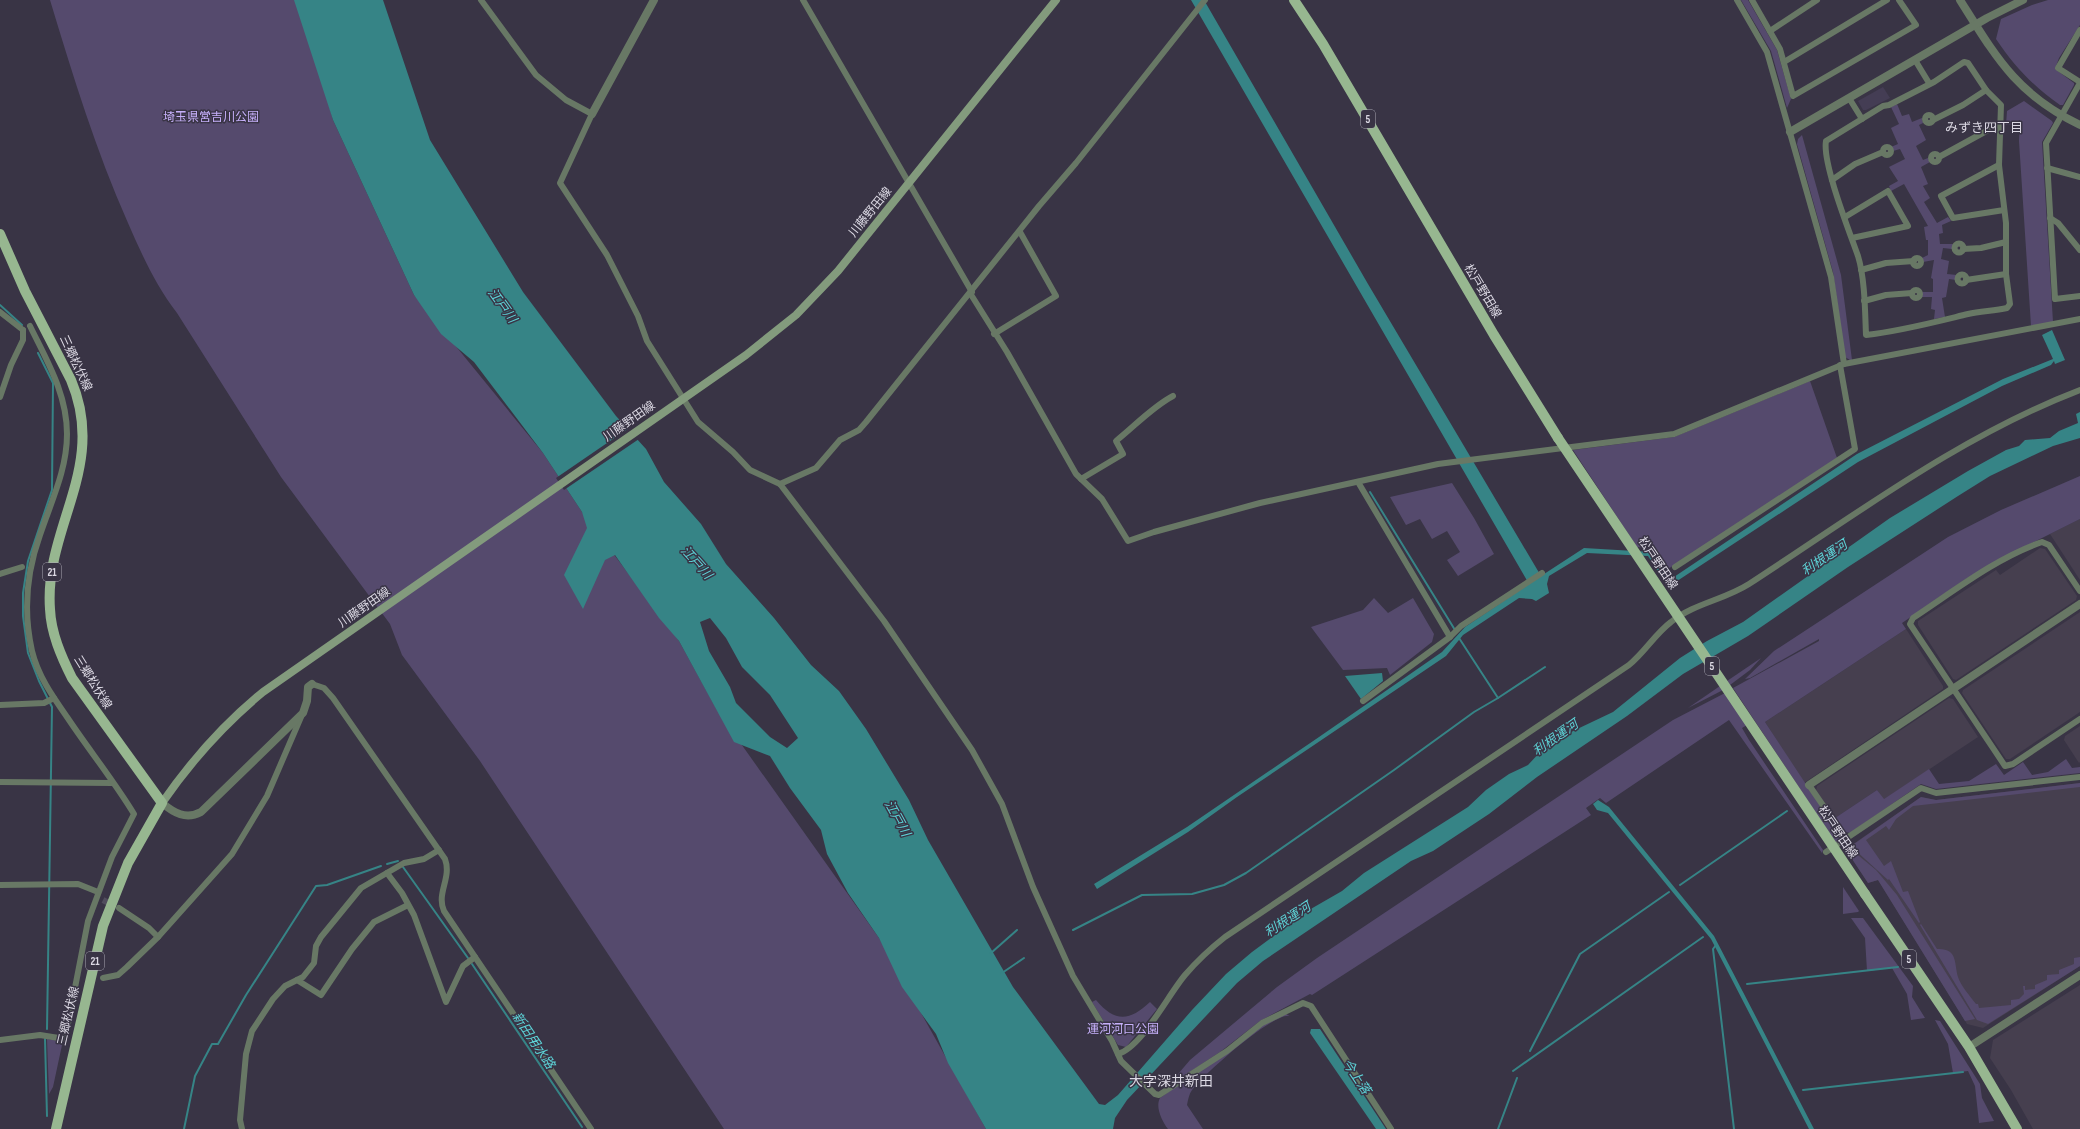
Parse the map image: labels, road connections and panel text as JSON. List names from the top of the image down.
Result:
{
  "streets": {
    "main road": [
      "5",
      "川藤野田線",
      "松戸野田線",
      "三郷松伏線",
      "21"
    ]
  },
  "crossings": [
    ["川藤野田線", "三郷松伏線"]
  ],
  "districts": ["みずき四丁目", "大字深井新田"],
  "water": [
    "江戸川",
    "利根運河",
    "新田用水路",
    "今上落"
  ],
  "parks": ["埼玉県営吉川公園", "運河河口公園"]
}
